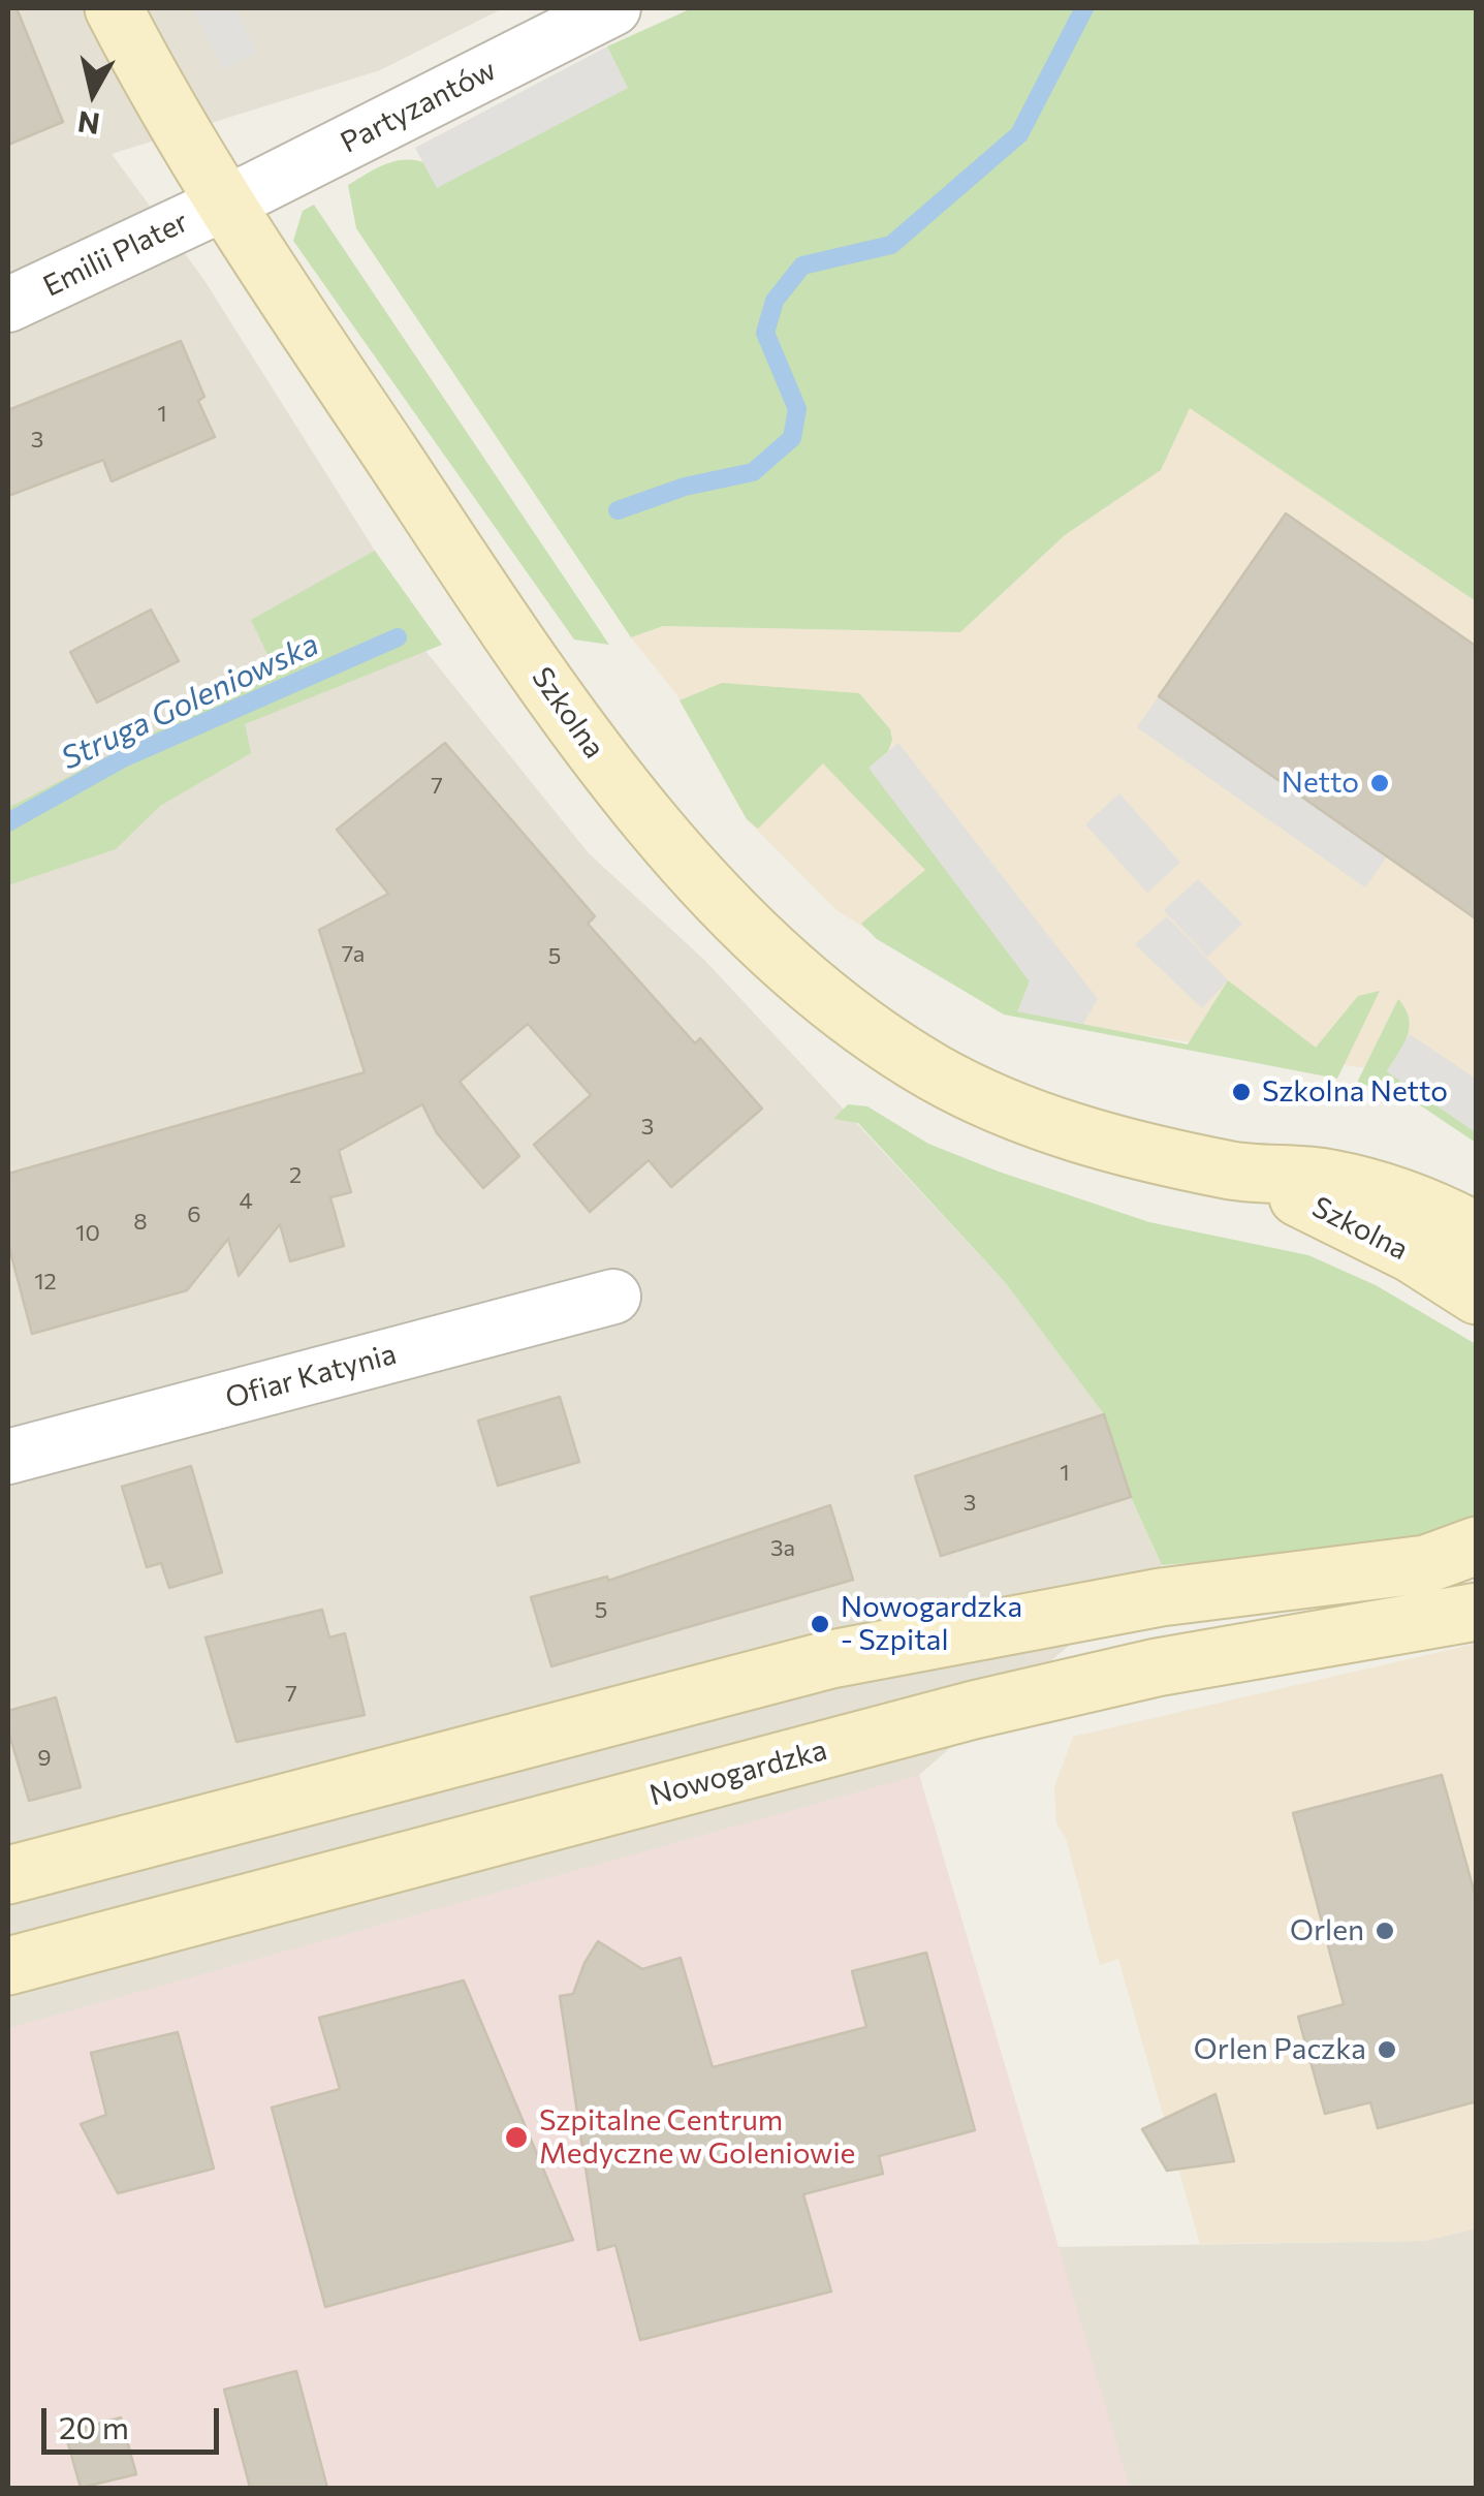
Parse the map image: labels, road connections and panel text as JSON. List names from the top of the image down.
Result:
{
  "streets": {
    "street": [
      "Partyzantów",
      "Emilii Plater",
      "Szkolna",
      "Ofiar Katynia",
      "Nowogardzka"
    ]
  },
  "crossings": [
    ["Partyzantów", "Emilii Plater"],
    ["Partyzantów", "Szkolna"],
    ["Emilii Plater", "Szkolna"]
  ],
  "water": ["Struga Goleniowska"],
  "places": [
    "Netto",
    "Szkolna Netto",
    "Nowogardzka - Szpital",
    "Orlen",
    "Orlen Paczka",
    "Szpitalne Centrum Medyczne w Goleniowie"
  ],
  "house_numbers": [
    "1",
    "3",
    "7",
    "7a",
    "5",
    "3",
    "2",
    "4",
    "6",
    "8",
    "10",
    "12",
    "1",
    "3",
    "3a",
    "5",
    "7",
    "9"
  ],
  "scale_bar": "20 m",
  "north": "bottom"
}
